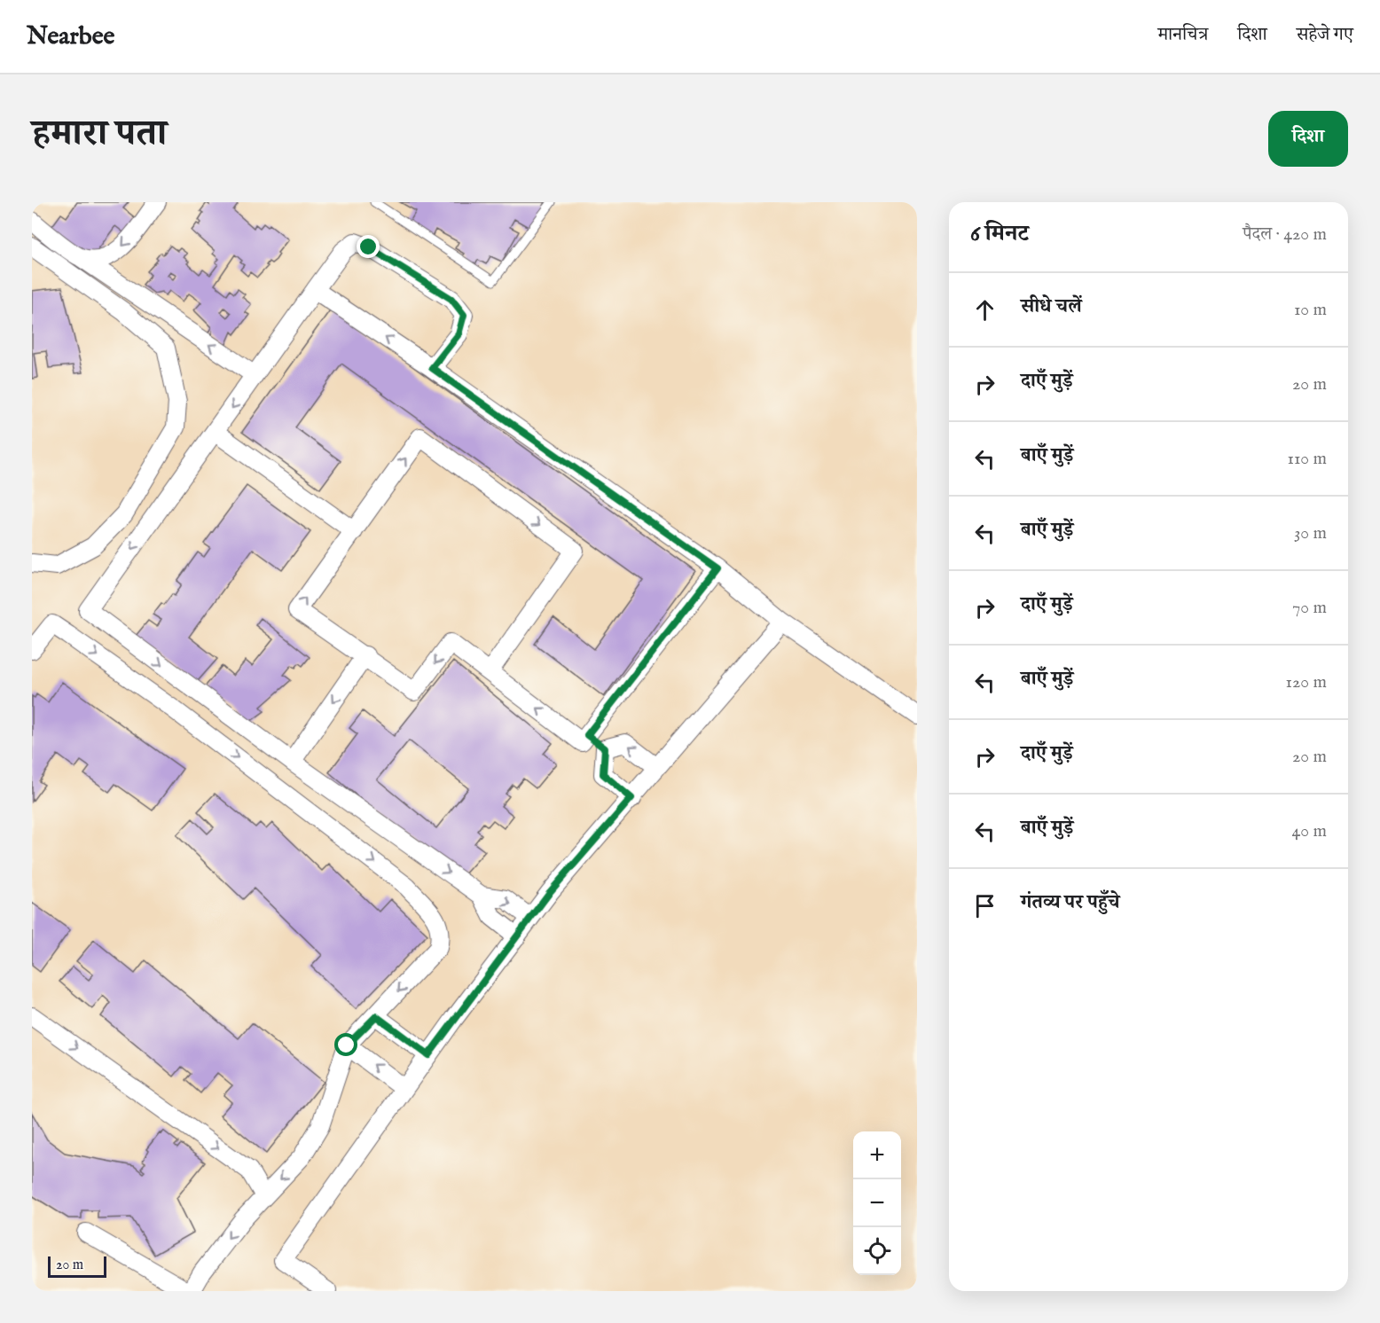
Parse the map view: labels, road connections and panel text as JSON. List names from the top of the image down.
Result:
{
  "scale_bar": "20 m",
  "page": {
    "header": "Nearbee",
    "nav": ["मानचित्र", "दिशा", "सहेजे गए"],
    "title": "हमारा पता",
    "buttons": "दिशा",
    "heading": ["6 मिनट", "पैदल · 420 m"],
    "list": [
      ["सीधे चलें", "10 m"],
      ["दाएँ मुड़ें", "20 m"],
      ["बाएँ मुड़ें", "110 m"],
      ["बाएँ मुड़ें", "30 m"],
      ["दाएँ मुड़ें", "70 m"],
      ["बाएँ मुड़ें", "120 m"],
      ["दाएँ मुड़ें", "20 m"],
      ["बाएँ मुड़ें", "40 m"],
      "गंतव्य पर पहुँचे"
    ],
    "map_buttons": ["+", "−"],
    "scale": "20 m"
  }
}
